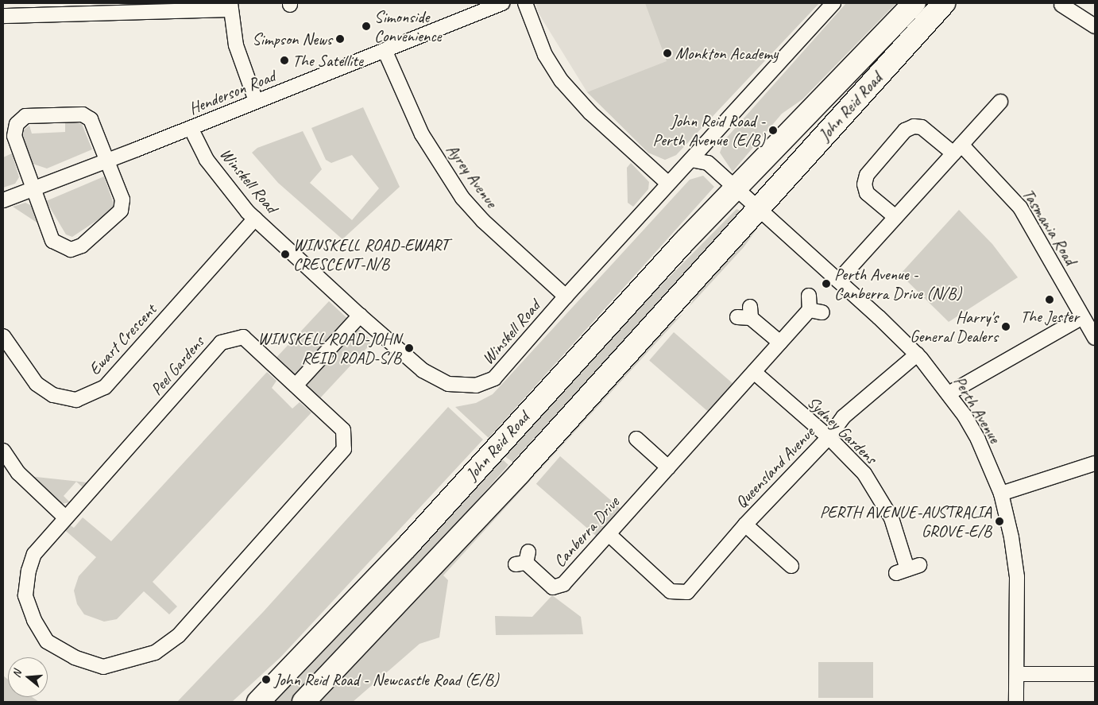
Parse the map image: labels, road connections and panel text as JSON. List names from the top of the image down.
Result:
{
  "streets": {
    "highway": ["John Reid Road"],
    "street": [
      "Henderson Road",
      "Ayrey Avenue",
      "Winskell Road",
      "Tasmania Road",
      "Ewart Crescent",
      "Peel Gardens",
      "Perth Avenue",
      "Sydney Gardens",
      "Queensland Avenue",
      "Canberra Drive"
    ]
  },
  "crossings": [
    ["Henderson Road", "Ayrey Avenue"],
    ["Henderson Road", "Winskell Road"],
    ["John Reid Road", "Perth Avenue"],
    ["Ayrey Avenue", "Winskell Road"],
    ["Winskell Road", "Ewart Crescent"],
    ["Perth Avenue", "Queensland Avenue"],
    ["Sydney Gardens", "Queensland Avenue"],
    ["Sydney Gardens", "Canberra Drive"],
    ["Queensland Avenue", "Canberra Drive"]
  ],
  "places": [
    "Simonside Convenience",
    "Simpson News",
    "Monkton Academy",
    "The Satellite",
    "John Reid Road - Perth Avenue (E/B)",
    "WINSKELL ROAD-EWART CRESCENT-N/B",
    "Perth Avenue - Canberra Drive (N/B)",
    "The Jester",
    "Harry's General Dealers",
    "WINSKELL ROAD-JOHN REID ROAD-S/B",
    "PERTH AVENUE-AUSTRALIA GROVE-E/B",
    "John Reid Road - Newcastle Road (E/B)"
  ],
  "north": "left"
}
